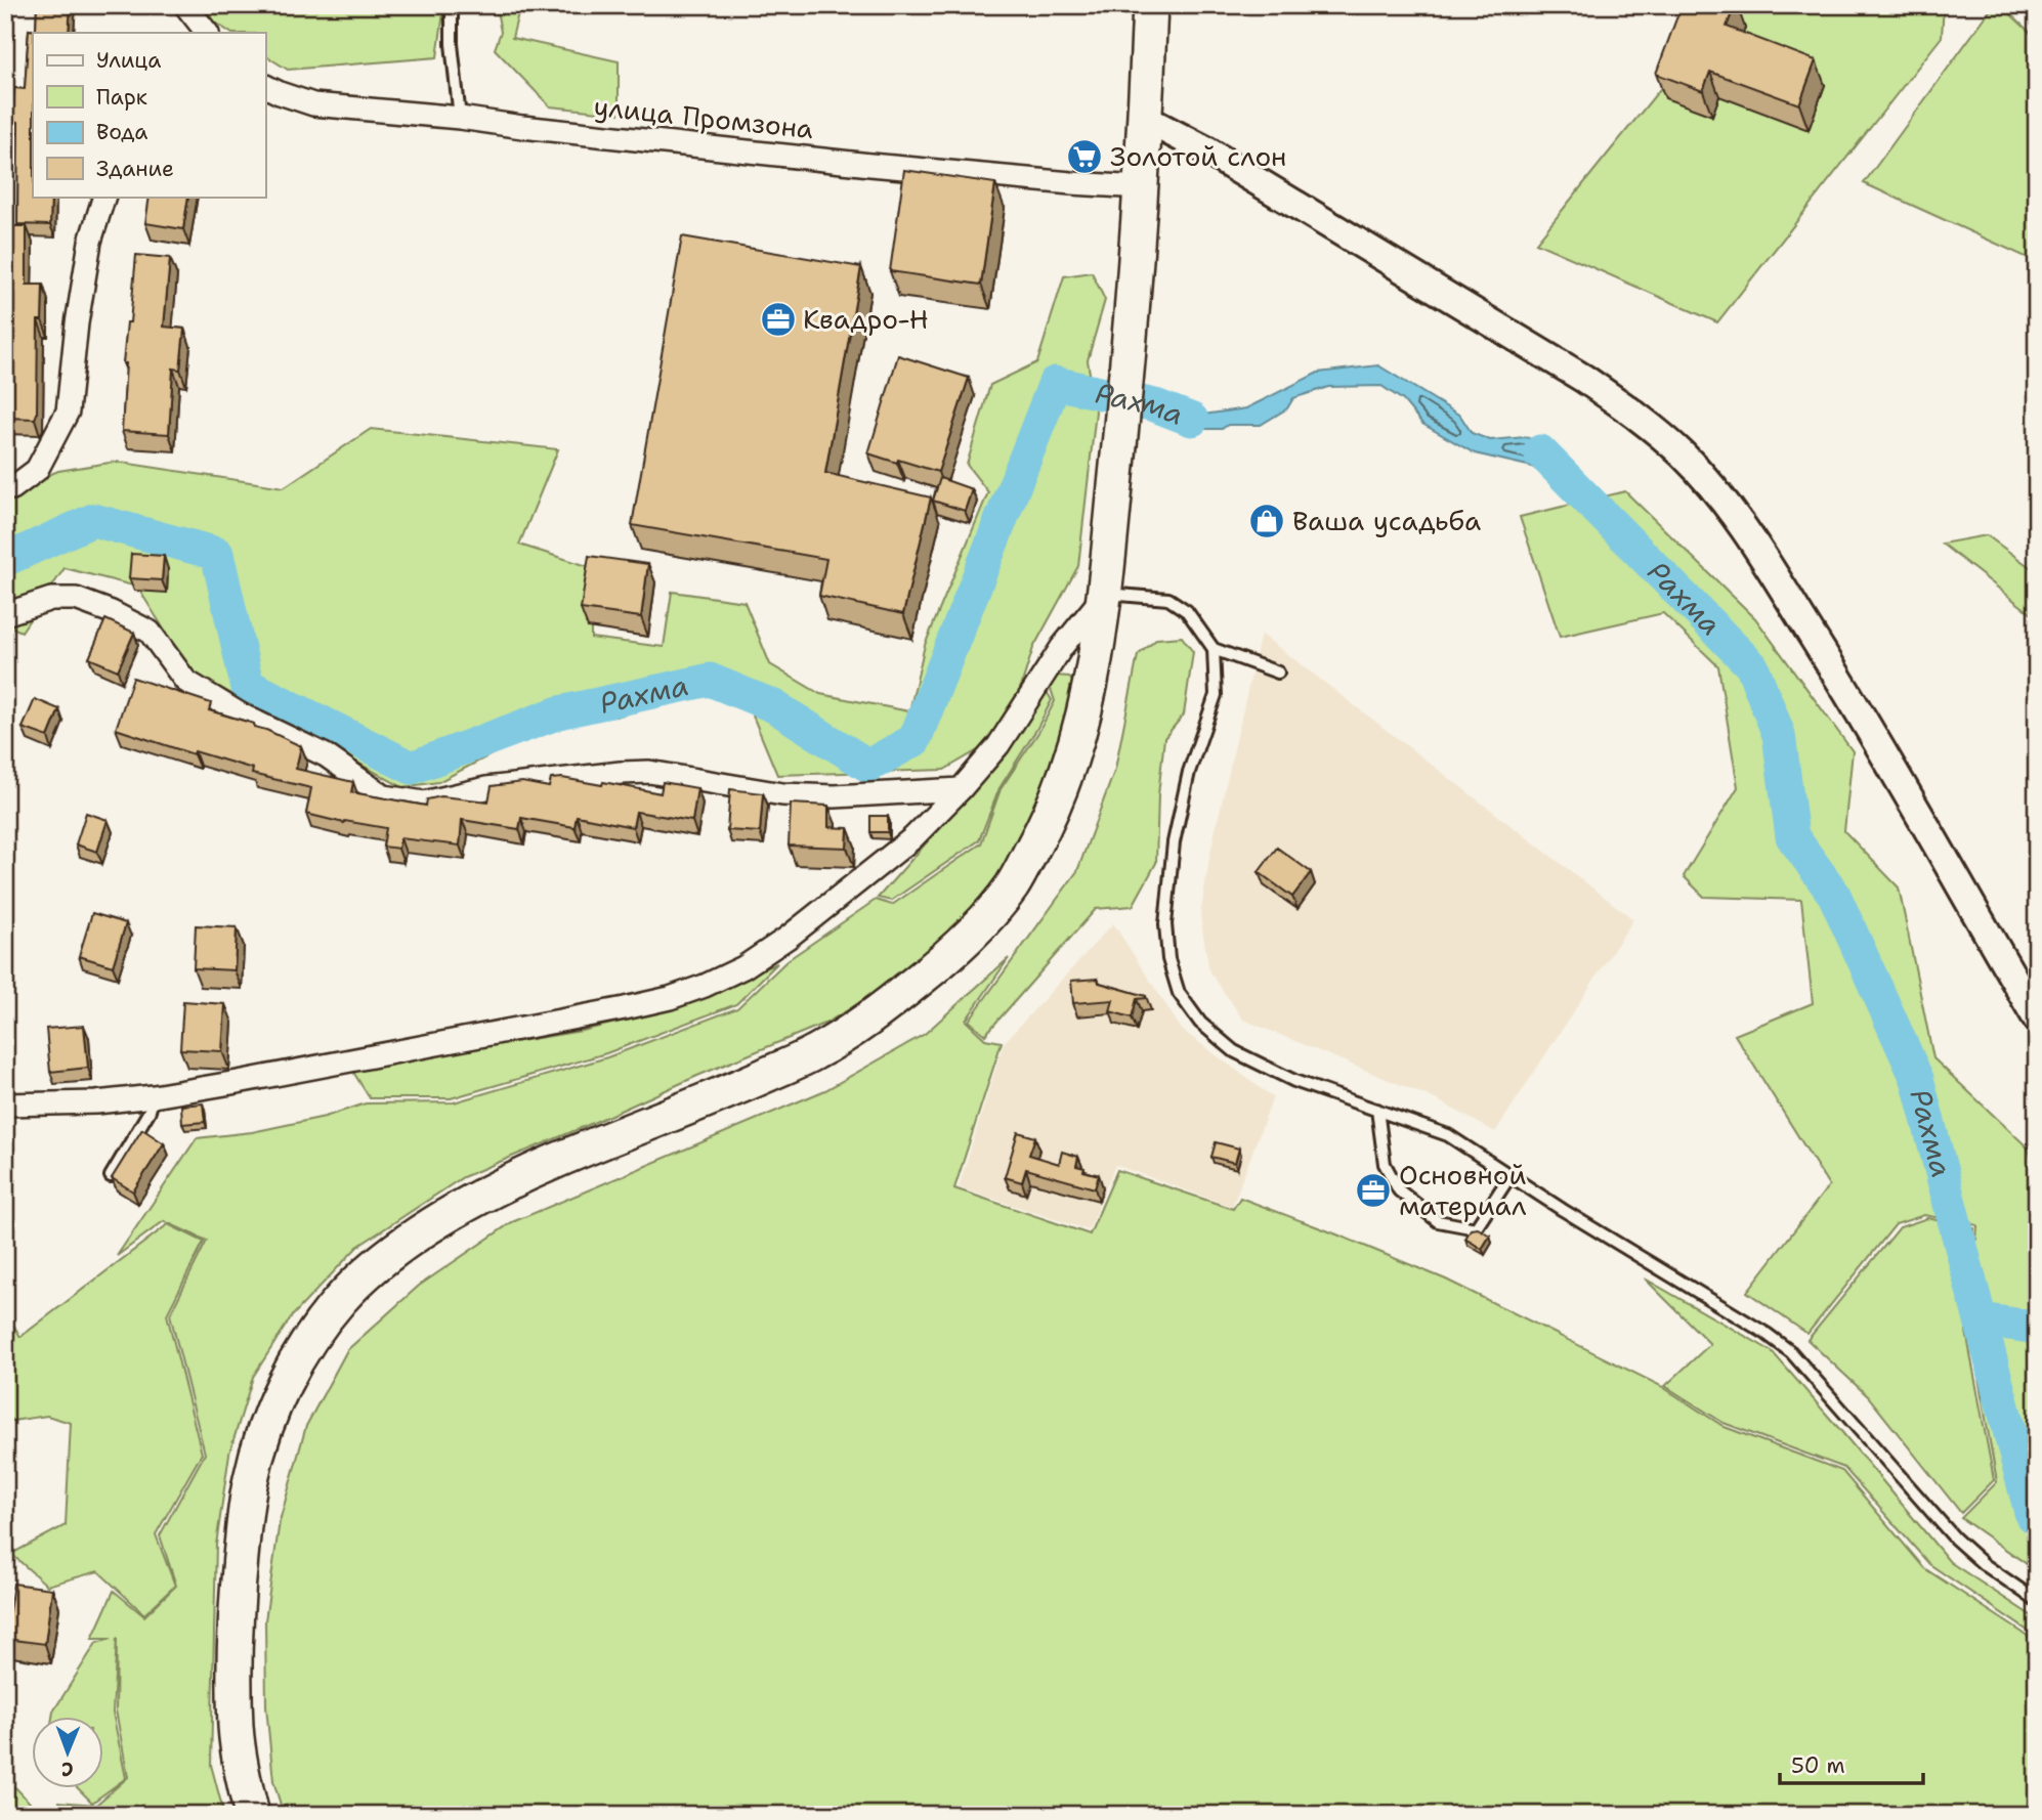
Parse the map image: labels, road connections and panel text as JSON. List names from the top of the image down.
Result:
{
  "streets": {
    "street": ["улица Промзона"]
  },
  "water": ["Рахма"],
  "places": {
    "supermarket": ["Золотой слон"],
    "office": ["Квадро-Н", "Основной материал"],
    "shop": ["Ваша усадьба"]
  },
  "legend": [
    "Улица",
    "Парк",
    "Вода",
    "Здание"
  ],
  "scale_bar": "50 m",
  "north": "bottom"
}
